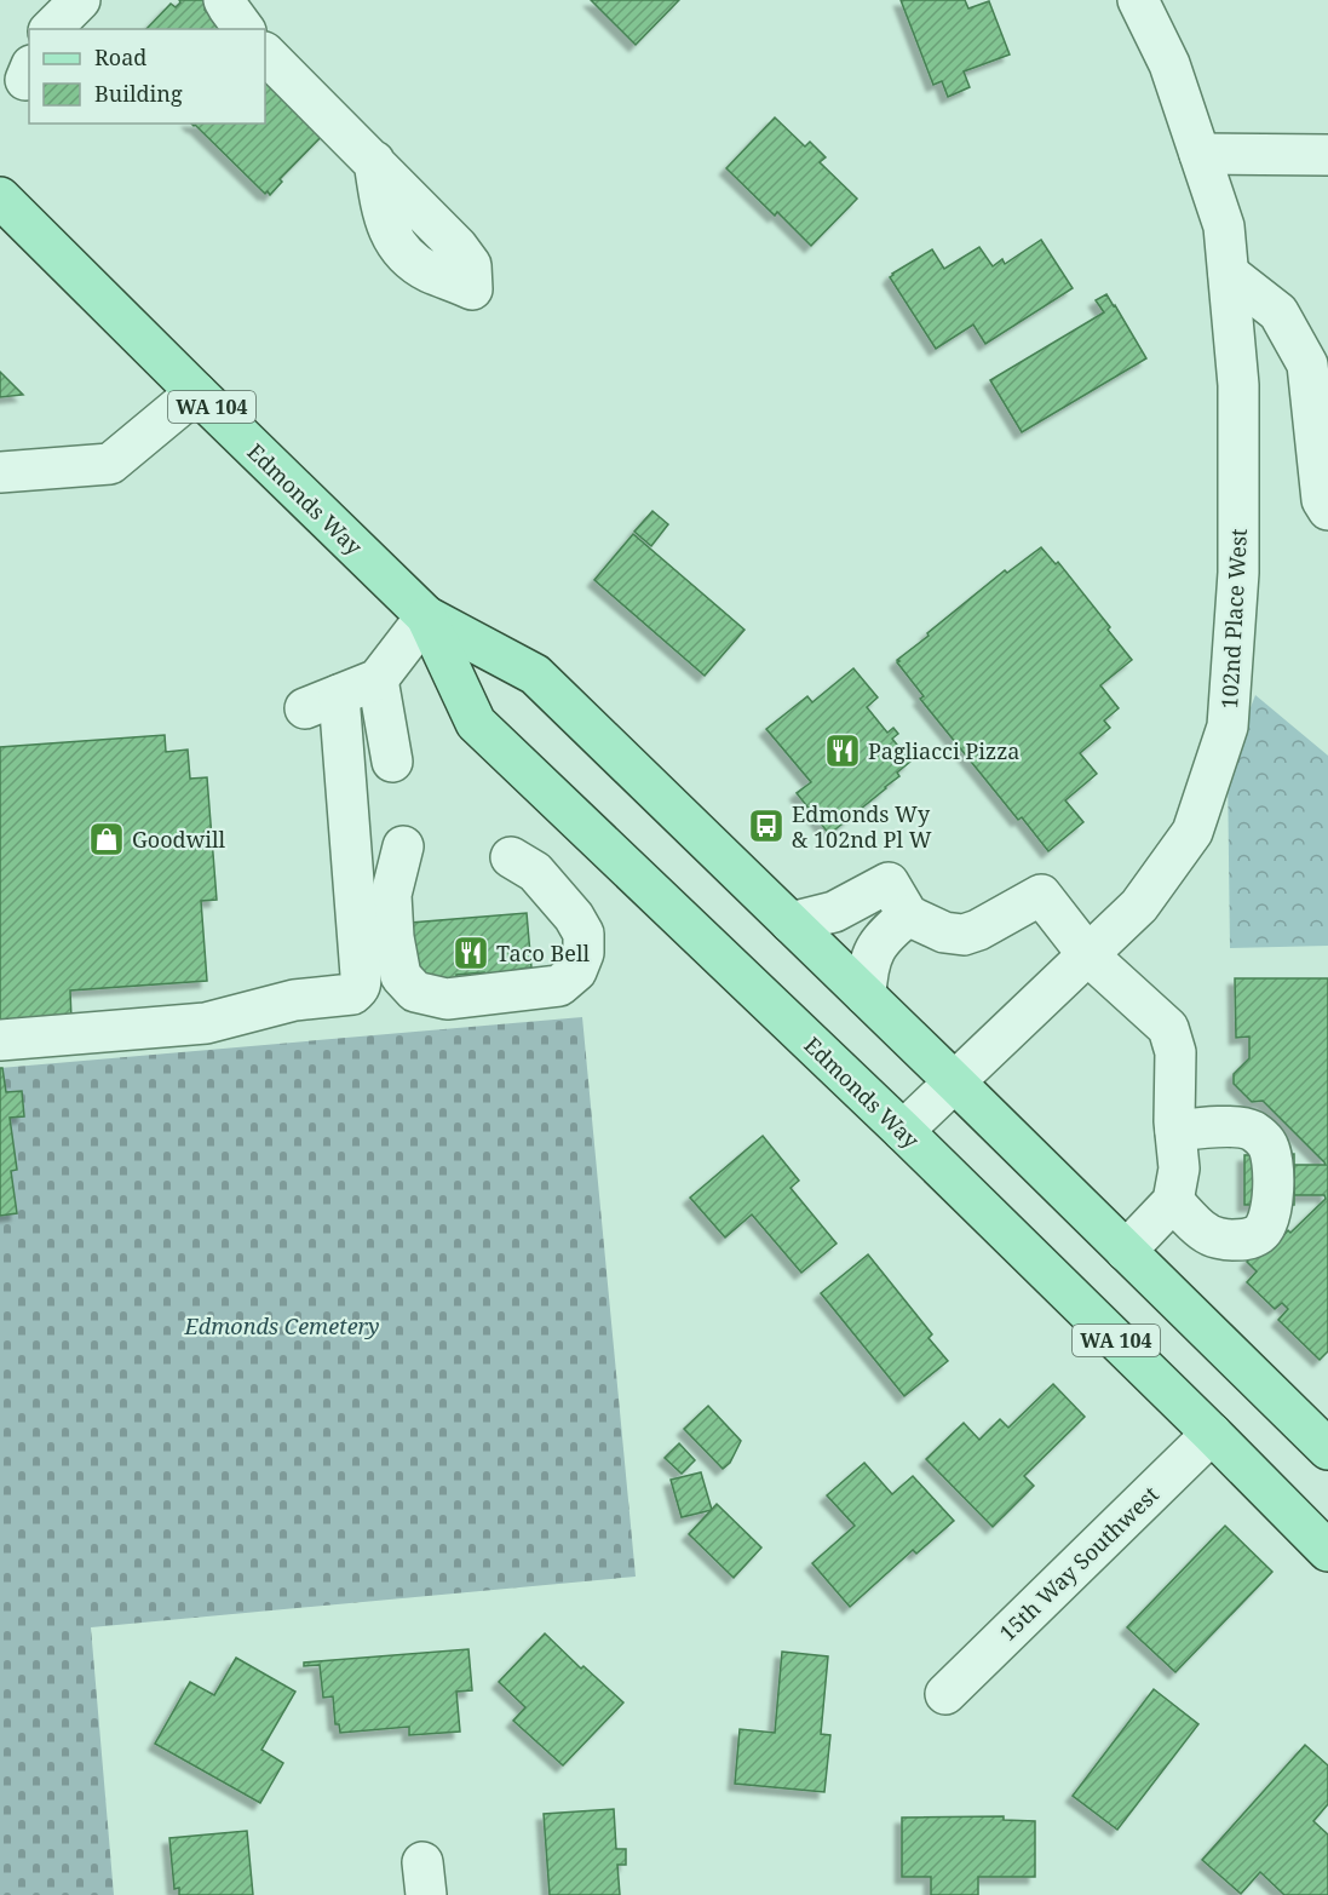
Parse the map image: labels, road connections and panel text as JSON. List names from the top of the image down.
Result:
{
  "streets": {
    "main road": ["WA 104", "Edmonds Way"],
    "street": ["102nd Place West", "15th Way Southwest"]
  },
  "crossings": [
    ["Edmonds Way", "102nd Place West"],
    ["Edmonds Way", "15th Way Southwest"]
  ],
  "parks": ["Edmonds Cemetery"],
  "places": {
    "restaurant": ["Pagliacci Pizza", "Taco Bell"],
    "bus stop": ["Edmonds Wy & 102nd Pl W"],
    "shop": ["Goodwill"]
  },
  "legend": ["Road", "Building"]
}
